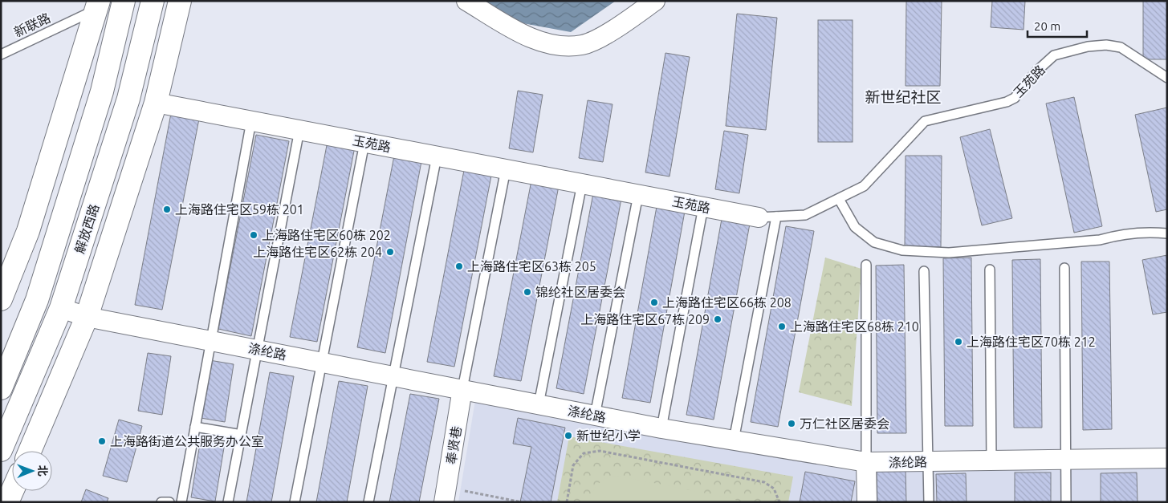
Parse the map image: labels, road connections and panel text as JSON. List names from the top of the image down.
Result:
{
  "streets": {
    "main road": ["解放西路"],
    "street": ["玉苑路", "涤纶路", "奉贤巷"],
    "lane": ["新联路"]
  },
  "crossings": [
    ["解放西路", "涤纶路"],
    ["涤纶路", "奉贤巷"]
  ],
  "districts": ["新世纪社区"],
  "places": [
    "上海路住宅区59栋 201",
    "上海路住宅区60栋 202",
    "上海路住宅区62栋 204",
    "上海路住宅区63栋 205",
    "锦纶社区居委会",
    "上海路住宅区66栋 208",
    "上海路住宅区67栋 209",
    "上海路住宅区68栋 210",
    "上海路住宅区70栋 212",
    "万仁社区居委会",
    "新世纪小学",
    "上海路街道公共服务办公室"
  ],
  "scale_bar": "20 m",
  "north": "right"
}
